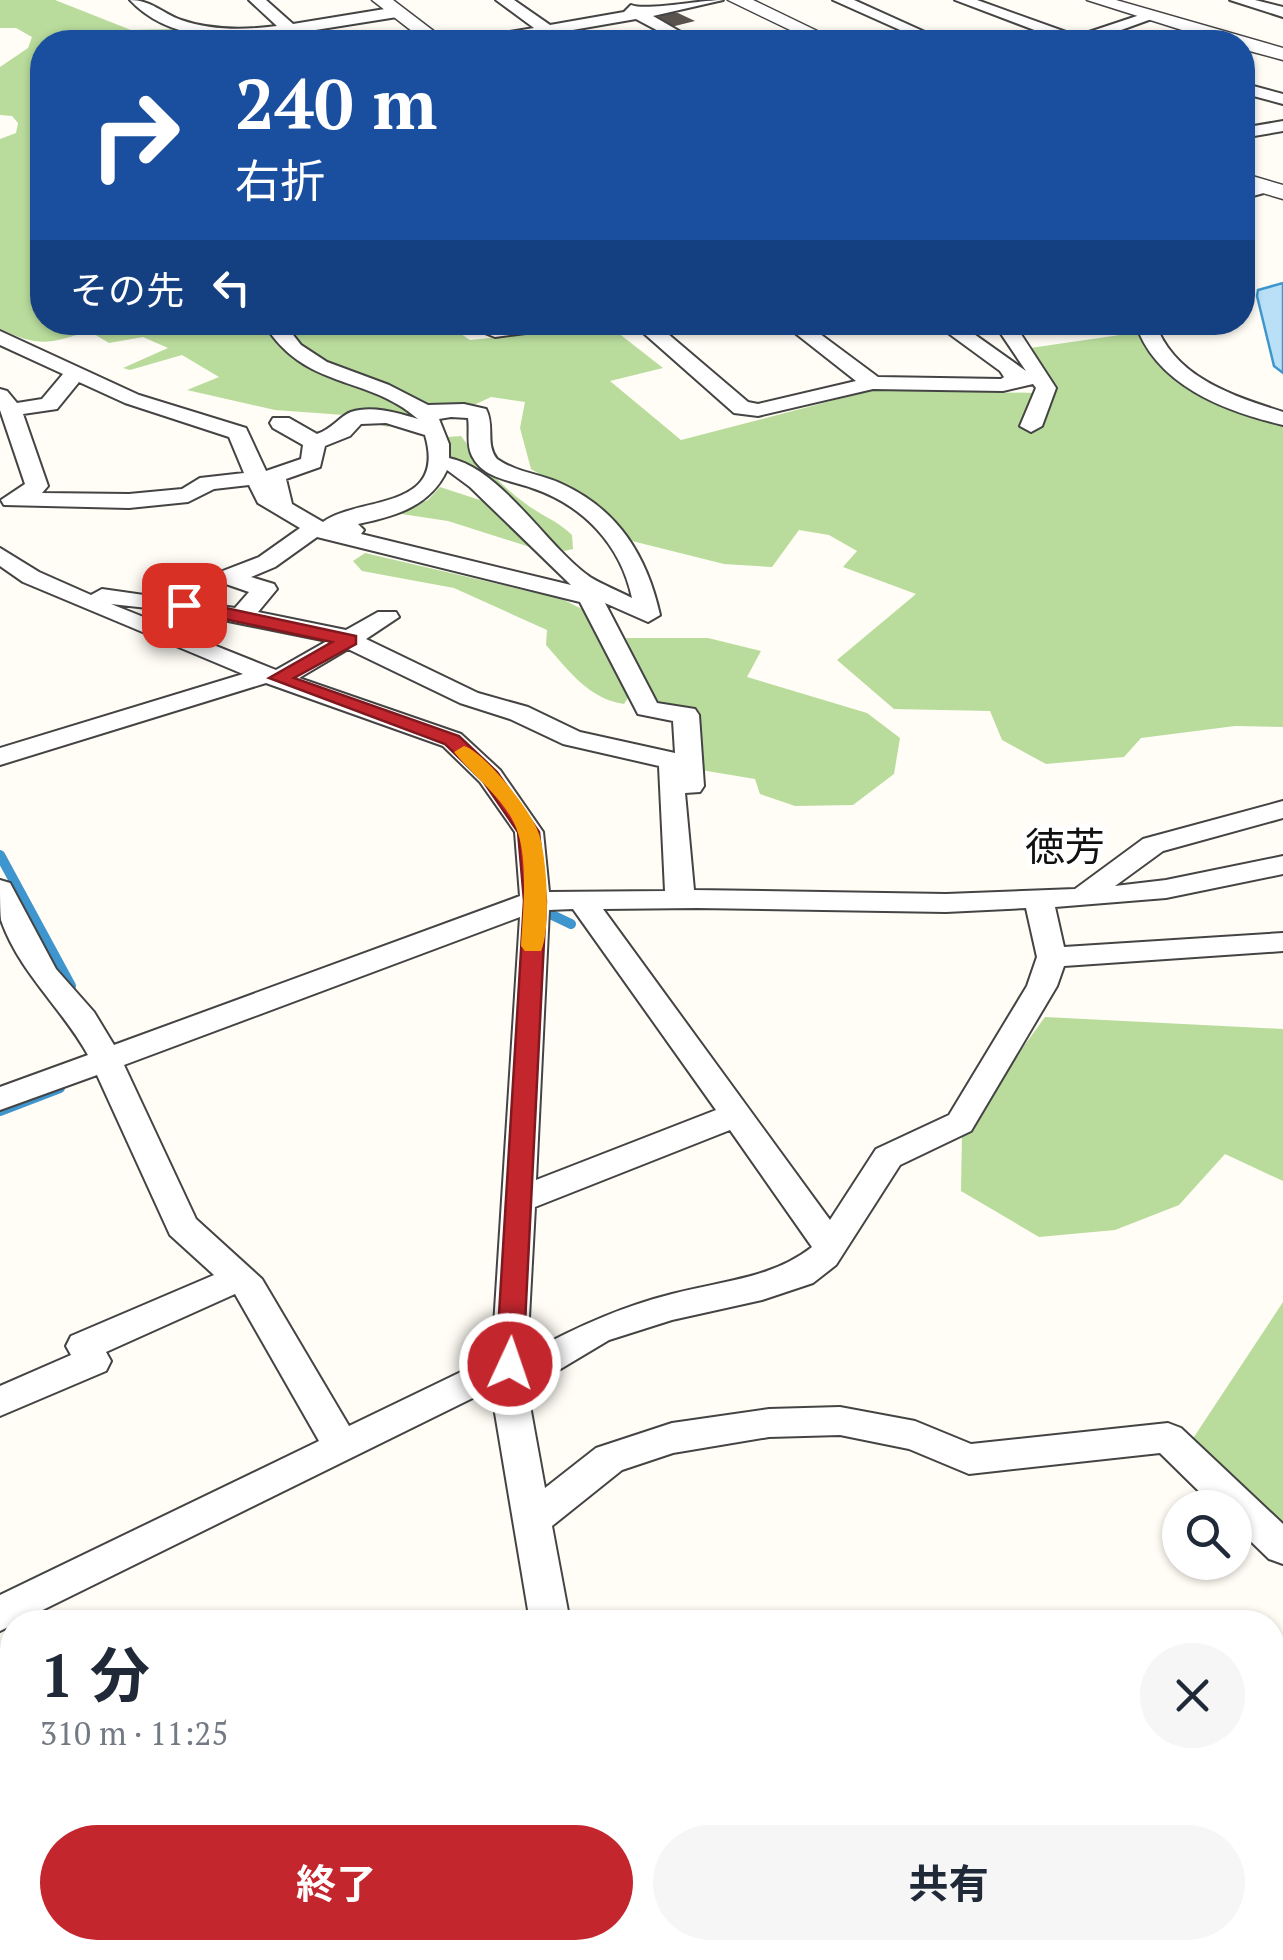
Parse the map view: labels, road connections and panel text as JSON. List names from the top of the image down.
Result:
{
  "districts": ["徳芳"],
  "page": {
    "turn": ["240 m", "右折"],
    "then": "その先",
    "heading": ["1 分", "310 m · 11:25"],
    "buttons": ["終了", "共有"]
  }
}
